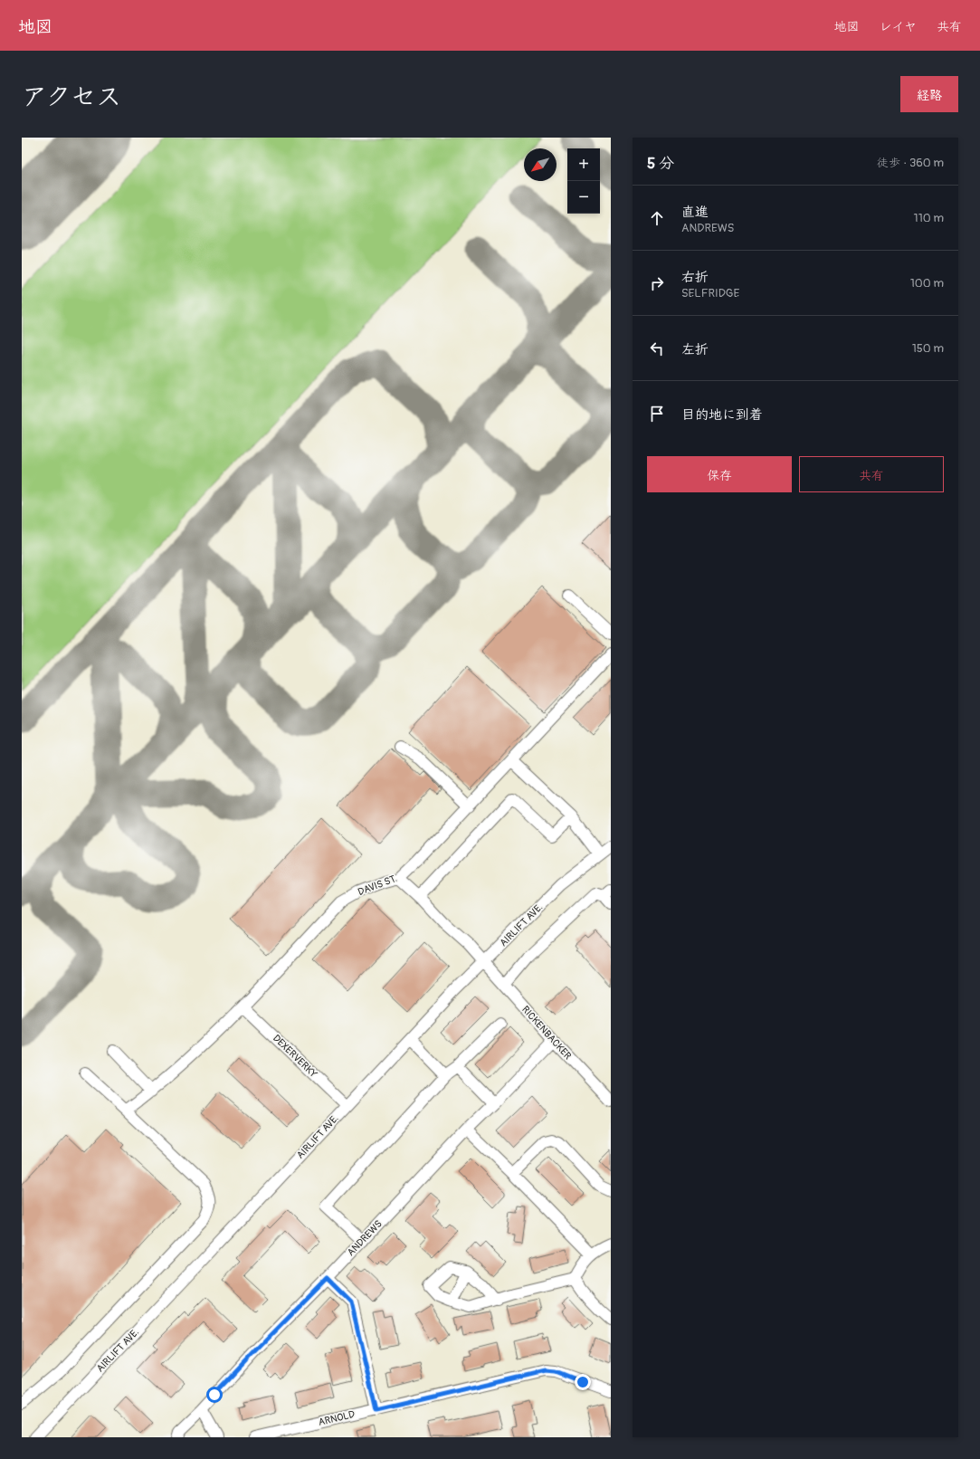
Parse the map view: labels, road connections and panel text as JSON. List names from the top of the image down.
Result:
{
  "streets": {
    "street": [
      "DAVIS ST.",
      "AIRLIFT AVE.",
      "RICKENBACKER",
      "DEXERVERKY",
      "ANDREWS",
      "ARNOLD"
    ]
  },
  "crossings": [
    ["DAVIS ST.", "RICKENBACKER"],
    ["DAVIS ST.", "DEXERVERKY"],
    ["AIRLIFT AVE.", "RICKENBACKER"],
    ["AIRLIFT AVE.", "DEXERVERKY"],
    ["RICKENBACKER", "ANDREWS"]
  ],
  "north": "bottom left",
  "page": {
    "header": "地図",
    "nav": ["地図", "レイヤ", "共有"],
    "title": "アクセス",
    "buttons": [
      "経路",
      ["保存", "共有"]
    ],
    "heading": ["5 分", "徒歩 · 360 m"],
    "map_buttons": ["+", "−"],
    "list": [
      ["直進", "ANDREWS", "110 m"],
      ["右折", "SELFRIDGE", "100 m"],
      ["左折", "150 m"],
      "目的地に到着"
    ]
  }
}
